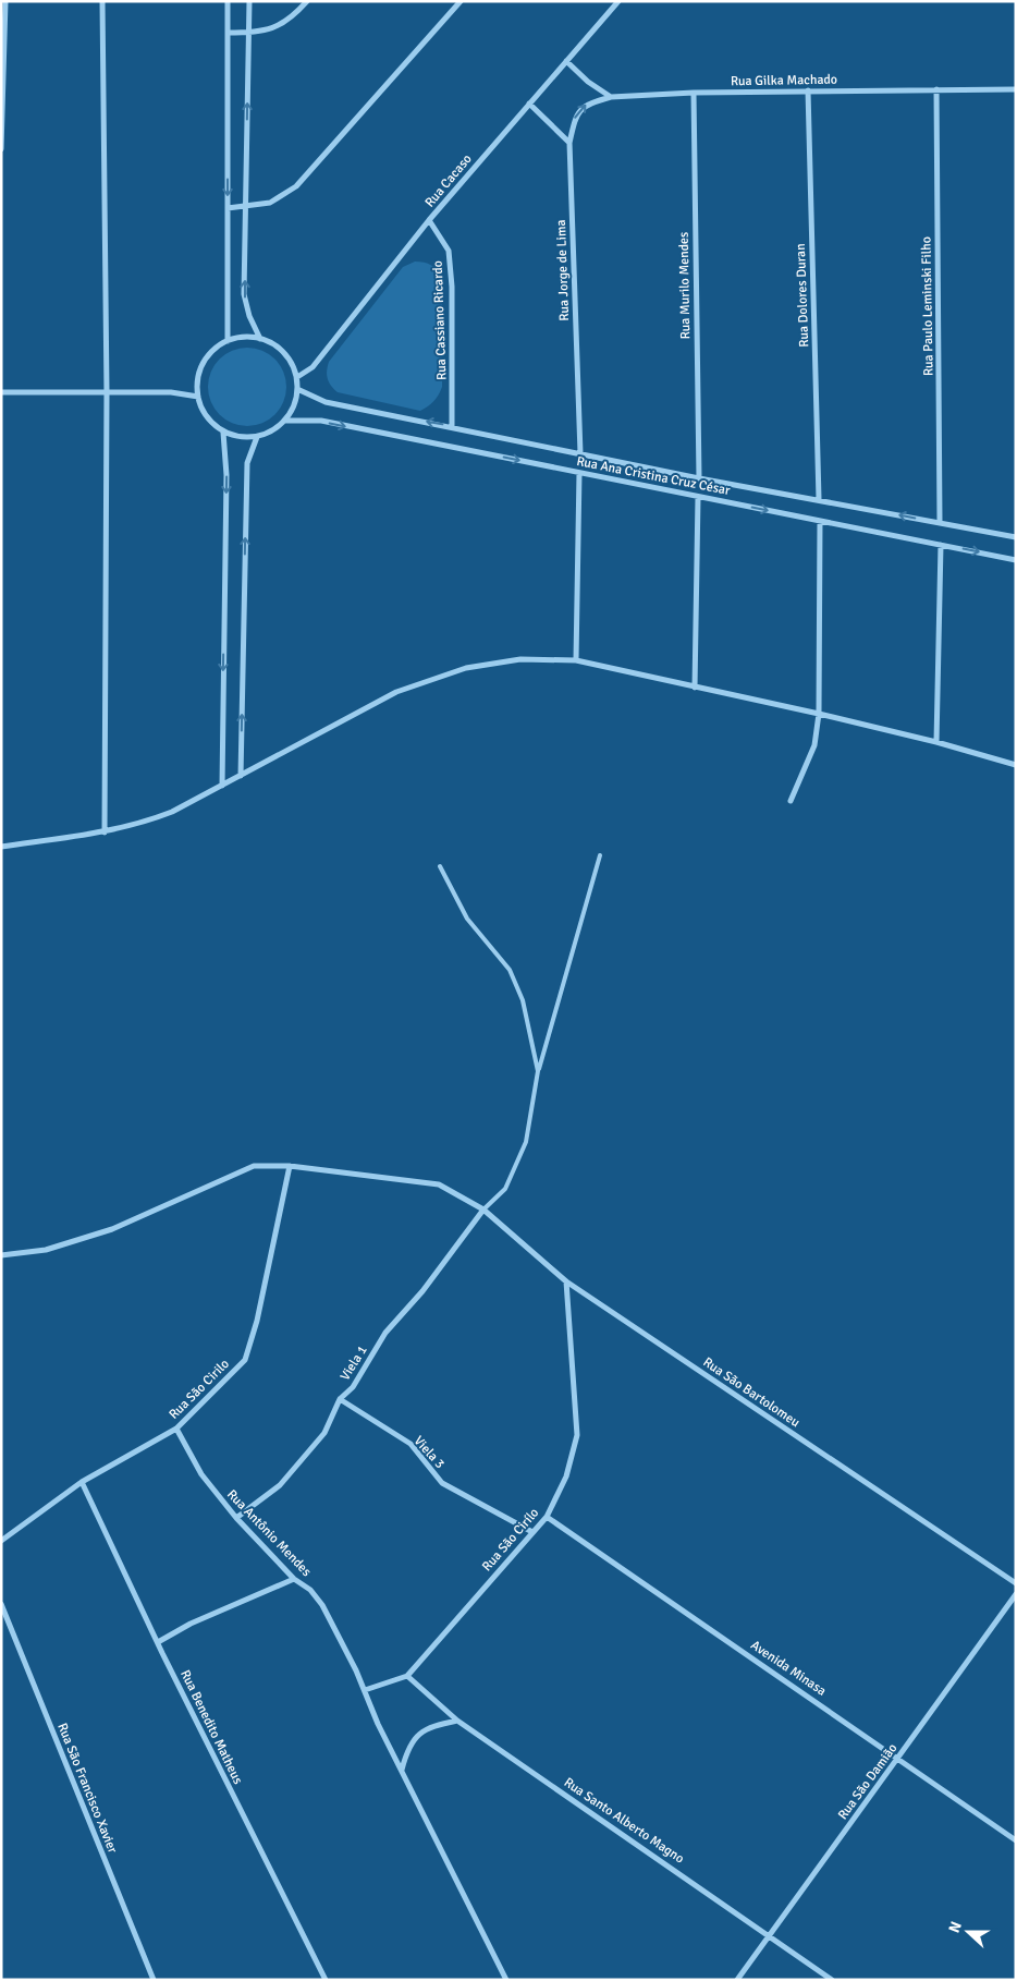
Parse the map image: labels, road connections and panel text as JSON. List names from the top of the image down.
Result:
{
  "streets": {
    "street": [
      "Rua Gilka Machado",
      "Rua Cacaso",
      "Rua Jorge de Lima",
      "Rua Murilo Mendes",
      "Rua Dolores Duran",
      "Rua Paulo Leminski Filho",
      "Rua Cassiano Ricardo",
      "Rua Ana Cristina Cruz César",
      "Viela 1",
      "Rua São Cirilo",
      "Rua São Bartolomeu",
      "Viela 3",
      "Rua Antônio Mendes",
      "Rua São Cirílo",
      "Avenida Minasa",
      "Rua Benedito Matheus",
      "Rua São Damião",
      "Rua São Francisco Xavier",
      "Rua Santo Alberto Magno"
    ]
  },
  "crossings": [
    ["Rua Gilka Machado", "Rua Jorge de Lima"],
    ["Rua Gilka Machado", "Rua Murilo Mendes"],
    ["Rua Gilka Machado", "Rua Dolores Duran"],
    ["Rua Gilka Machado", "Rua Paulo Leminski Filho"],
    ["Rua Cacaso", "Rua Cassiano Ricardo"],
    ["Rua Cacaso", "Rua Ana Cristina Cruz César"],
    ["Rua Jorge de Lima", "Rua Ana Cristina Cruz César"],
    ["Rua Murilo Mendes", "Rua Ana Cristina Cruz César"],
    ["Rua Dolores Duran", "Rua Ana Cristina Cruz César"],
    ["Rua Paulo Leminski Filho", "Rua Ana Cristina Cruz César"],
    ["Rua Cassiano Ricardo", "Rua Ana Cristina Cruz César"],
    ["Viela 1", "Rua São Bartolomeu"],
    ["Viela 1", "Viela 3"],
    ["Viela 1", "Rua Antônio Mendes"],
    ["Rua São Cirilo", "Rua Antônio Mendes"],
    ["Rua São Cirilo", "Rua Benedito Matheus"],
    ["Rua São Bartolomeu", "Rua São Cirílo"],
    ["Viela 3", "Rua São Cirílo"],
    ["Rua São Cirílo", "Avenida Minasa"],
    ["Rua São Cirílo", "Rua Santo Alberto Magno"],
    ["Avenida Minasa", "Rua São Damião"],
    ["Rua São Damião", "Rua Santo Alberto Magno"]
  ],
  "north": "left"
}
